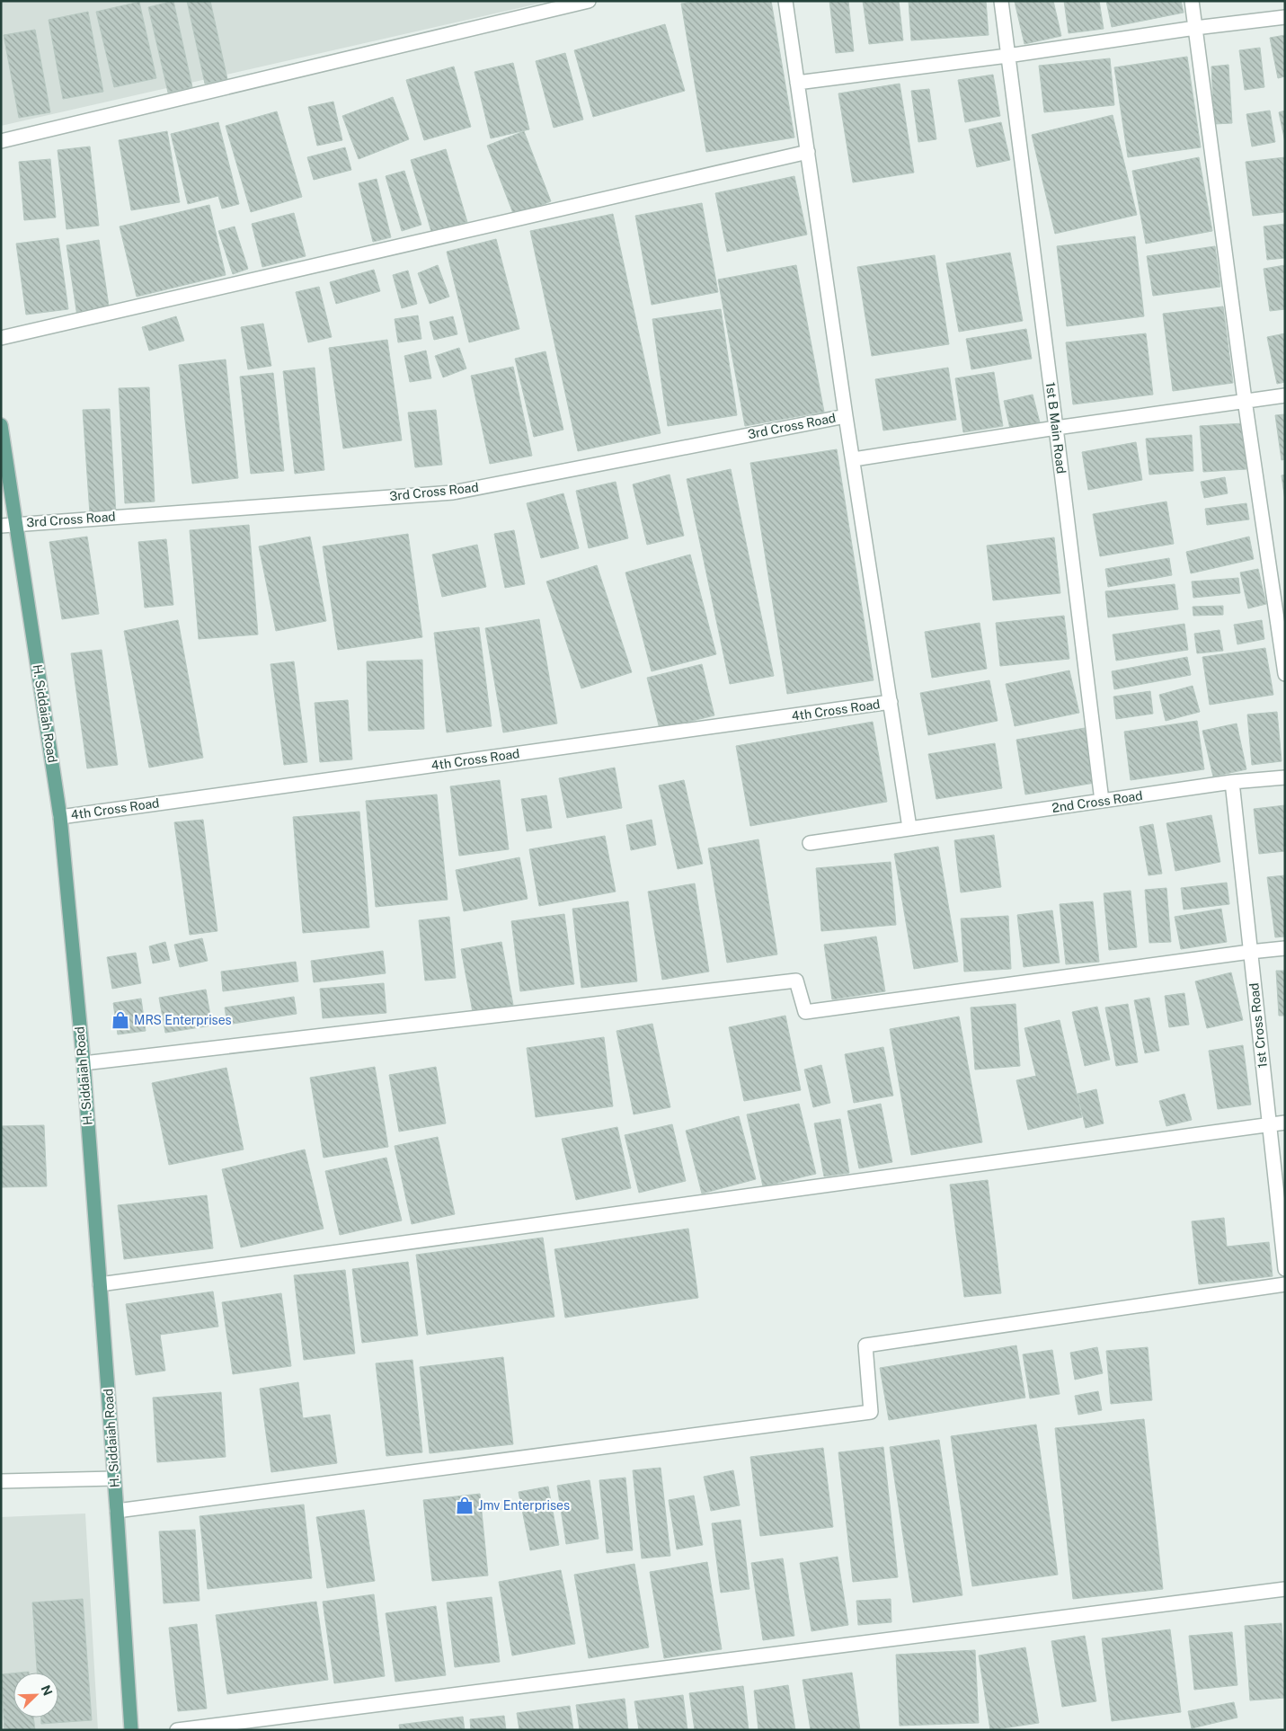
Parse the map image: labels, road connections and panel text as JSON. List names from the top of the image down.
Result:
{
  "streets": {
    "main road": ["H. Siddaiah Road"],
    "street": [
      "3rd Cross Road",
      "1st B Main Road",
      "4th Cross Road",
      "2nd Cross Road",
      "1st Cross Road"
    ]
  },
  "crossings": [
    ["3rd Cross Road", "H. Siddaiah Road"],
    ["1st B Main Road", "2nd Cross Road"],
    ["4th Cross Road", "H. Siddaiah Road"],
    ["2nd Cross Road", "1st Cross Road"]
  ],
  "places": {
    "shop": ["MRS Enterprises", "Jmv Enterprises"]
  },
  "north": "top right"
}
